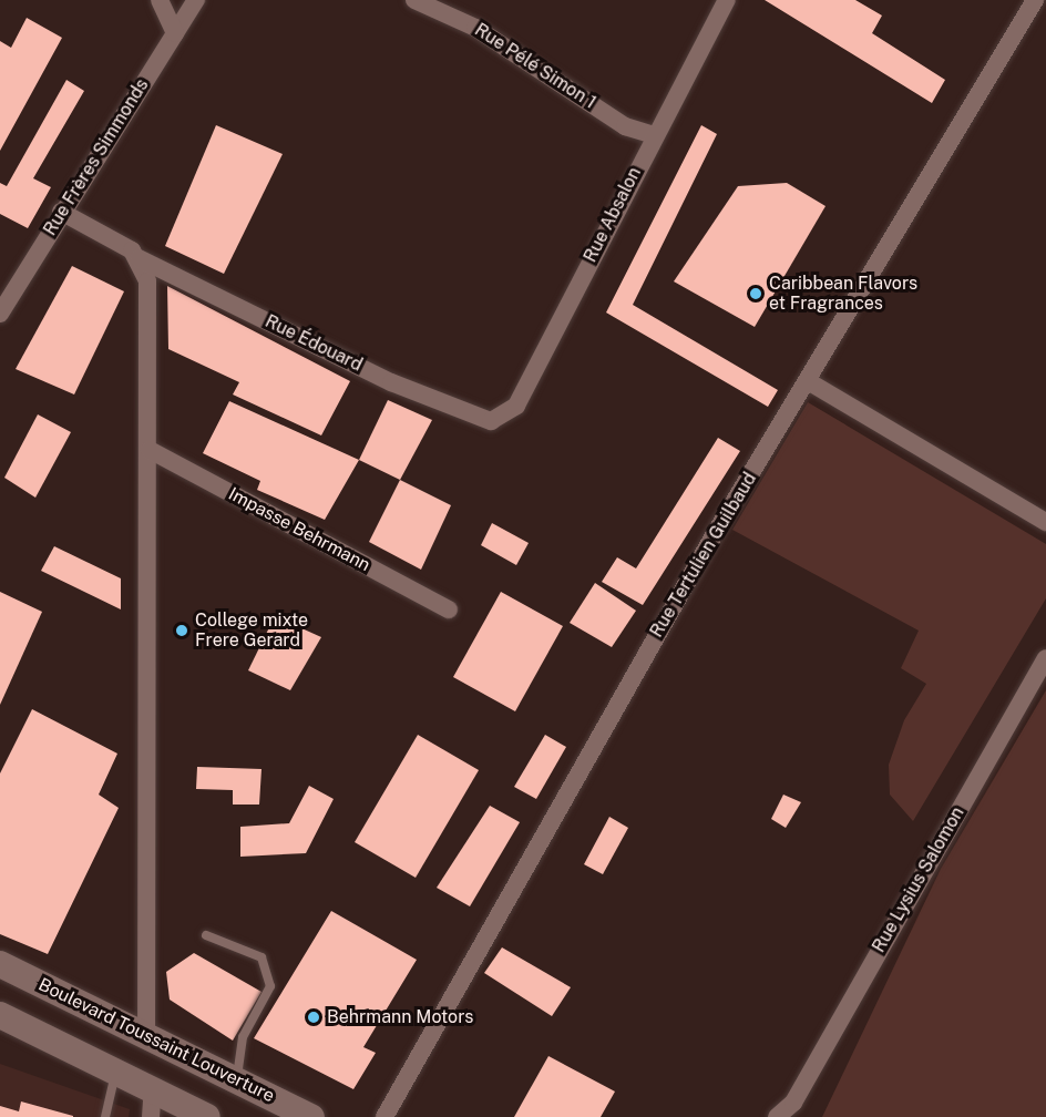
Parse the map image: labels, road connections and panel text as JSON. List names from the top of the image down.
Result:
{
  "streets": {
    "main road": ["Boulevard Toussaint Louverture"],
    "street": [
      "Rue Pélé Simon 1",
      "Rue Frères Simmonds",
      "Rue Absalon",
      "Rue Édouard",
      "Impasse Behrmann",
      "Rue Tertulien Guilbaud",
      "Rue Lysius Salomon"
    ]
  },
  "crossings": [
    ["Rue Pélé Simon 1", "Rue Absalon"],
    ["Rue Frères Simmonds", "Rue Édouard"],
    ["Rue Absalon", "Rue Édouard"]
  ],
  "places": ["Caribbean Flavors et Fragrances", "College mixte Frere Gerard", "Behrmann Motors"]
}
